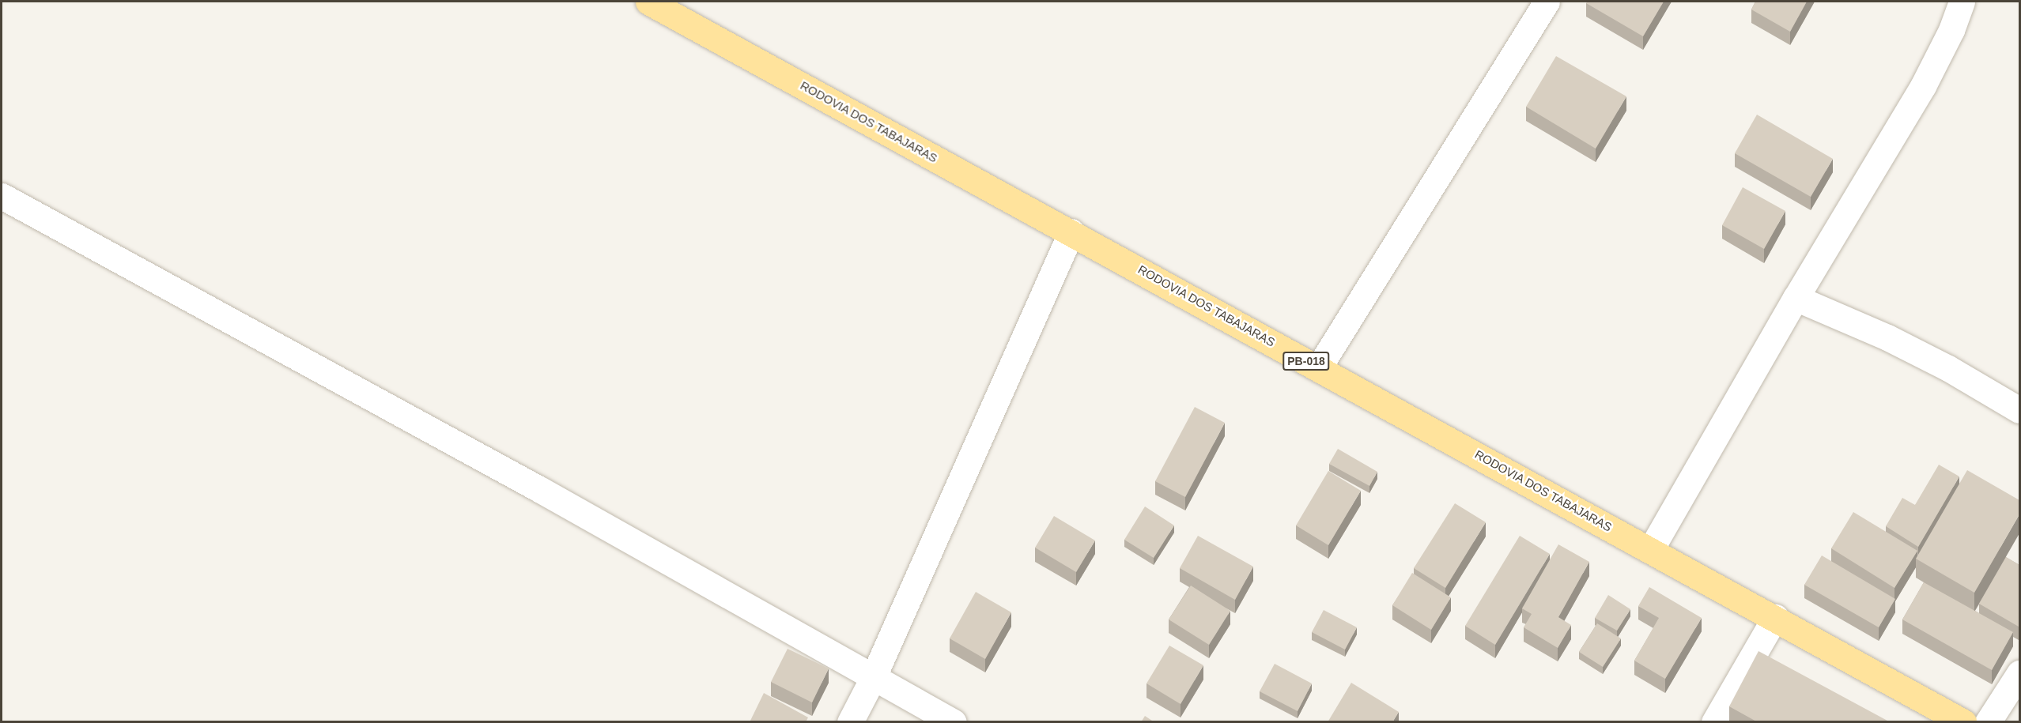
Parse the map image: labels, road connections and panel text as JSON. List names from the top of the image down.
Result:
{
  "streets": {
    "main road": ["RODOVIA DOS TABAJARAS", "PB-018"]
  }
}
